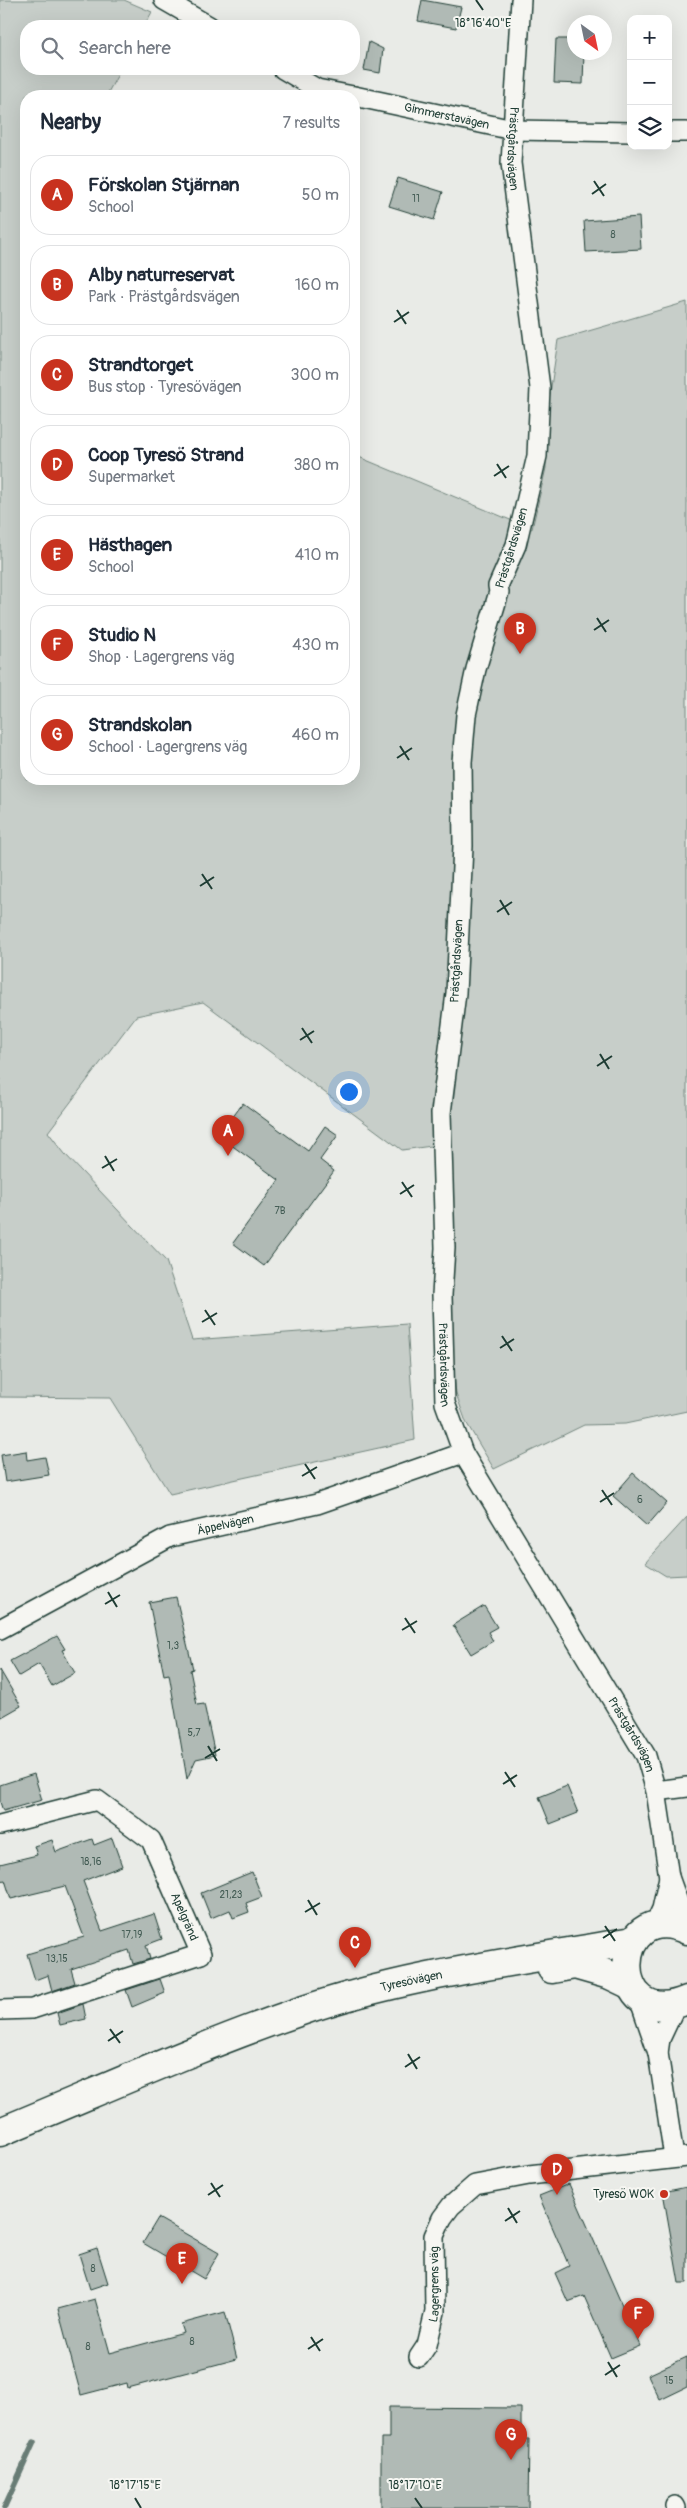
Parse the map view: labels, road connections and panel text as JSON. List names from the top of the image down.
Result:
{
  "streets": {
    "main road": ["Tyresövägen"],
    "street": [
      "Gimmerstavägen",
      "Prästgårdsvägen",
      "Äppelvägen",
      "Apelgränd",
      "Lagergrens väg"
    ]
  },
  "crossings": [
    ["Gimmerstavägen", "Prästgårdsvägen"],
    ["Prästgårdsvägen", "Äppelvägen"],
    ["Prästgårdsvägen", "Tyresövägen"],
    ["Tyresövägen", "Lagergrens väg"]
  ],
  "places": ["Tyresö WOK"],
  "house_numbers": [
    "11",
    "8",
    "7B",
    "6",
    "1,3",
    "5,7",
    "18,16",
    "21,23",
    "17,19",
    "13,15",
    "8",
    "8",
    "8",
    "15"
  ],
  "north": "bottom right",
  "page": {
    "map_buttons": ["+", "−"],
    "search": "Search here",
    "heading": ["Nearby", "7 results"],
    "list": [
      {
        "mark": "A",
        "name": "Förskolan Stjärnan",
        "note": "School",
        "value": "50 m"
      },
      {
        "mark": "B",
        "name": "Alby naturreservat",
        "note": "Park · Prästgårdsvägen",
        "value": "160 m"
      },
      {
        "mark": "C",
        "name": "Strandtorget",
        "note": "Bus stop · Tyresövägen",
        "value": "300 m"
      },
      {
        "mark": "D",
        "name": "Coop Tyresö Strand",
        "note": "Supermarket",
        "value": "380 m"
      },
      {
        "mark": "E",
        "name": "Hästhagen",
        "note": "School",
        "value": "410 m"
      },
      {
        "mark": "F",
        "name": "Studio N",
        "note": "Shop · Lagergrens väg",
        "value": "430 m"
      },
      {
        "mark": "G",
        "name": "Strandskolan",
        "note": "School · Lagergrens väg",
        "value": "460 m"
      }
    ],
    "pins": [
      "B",
      "A",
      "C",
      "D",
      "E",
      "F",
      "G"
    ]
  },
  "coordinates": ["18°16'40\"E", "18°17'15\"E", "18°17'10\"E"]
}
